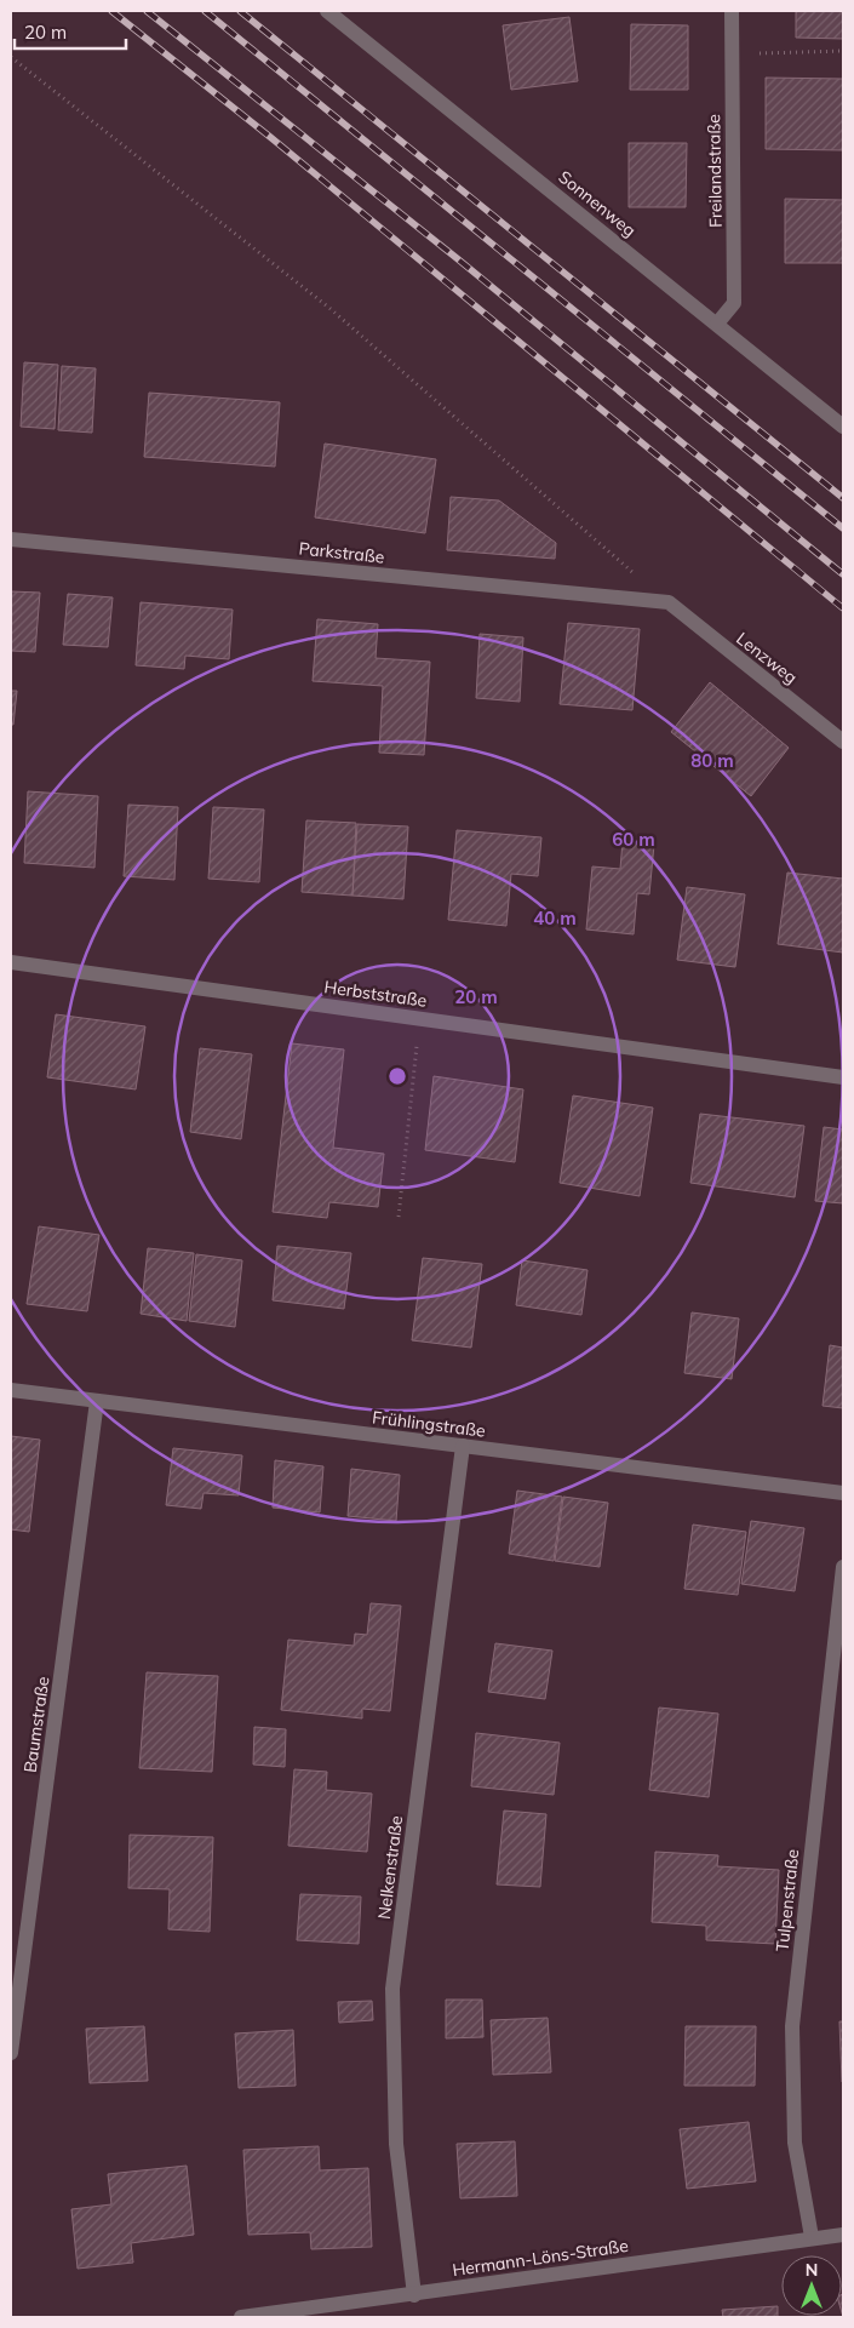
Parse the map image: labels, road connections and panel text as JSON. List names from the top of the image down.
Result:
{
  "streets": {
    "street": [
      "Freilandstraße",
      "Sonnenweg",
      "Parkstraße",
      "Lenzweg",
      "Herbststraße",
      "Frühlingstraße",
      "Baumstraße",
      "Nelkenstraße",
      "Tulpenstraße",
      "Hermann-Löns-Straße"
    ]
  },
  "crossings": [
    ["Freilandstraße", "Sonnenweg"],
    ["Parkstraße", "Lenzweg"],
    ["Frühlingstraße", "Baumstraße"],
    ["Frühlingstraße", "Nelkenstraße"],
    ["Nelkenstraße", "Hermann-Löns-Straße"],
    ["Tulpenstraße", "Hermann-Löns-Straße"]
  ],
  "scale_bar": "20 m",
  "north": "top",
  "rings": [
    "80 m",
    "60 m",
    "40 m",
    "20 m"
  ]
}
